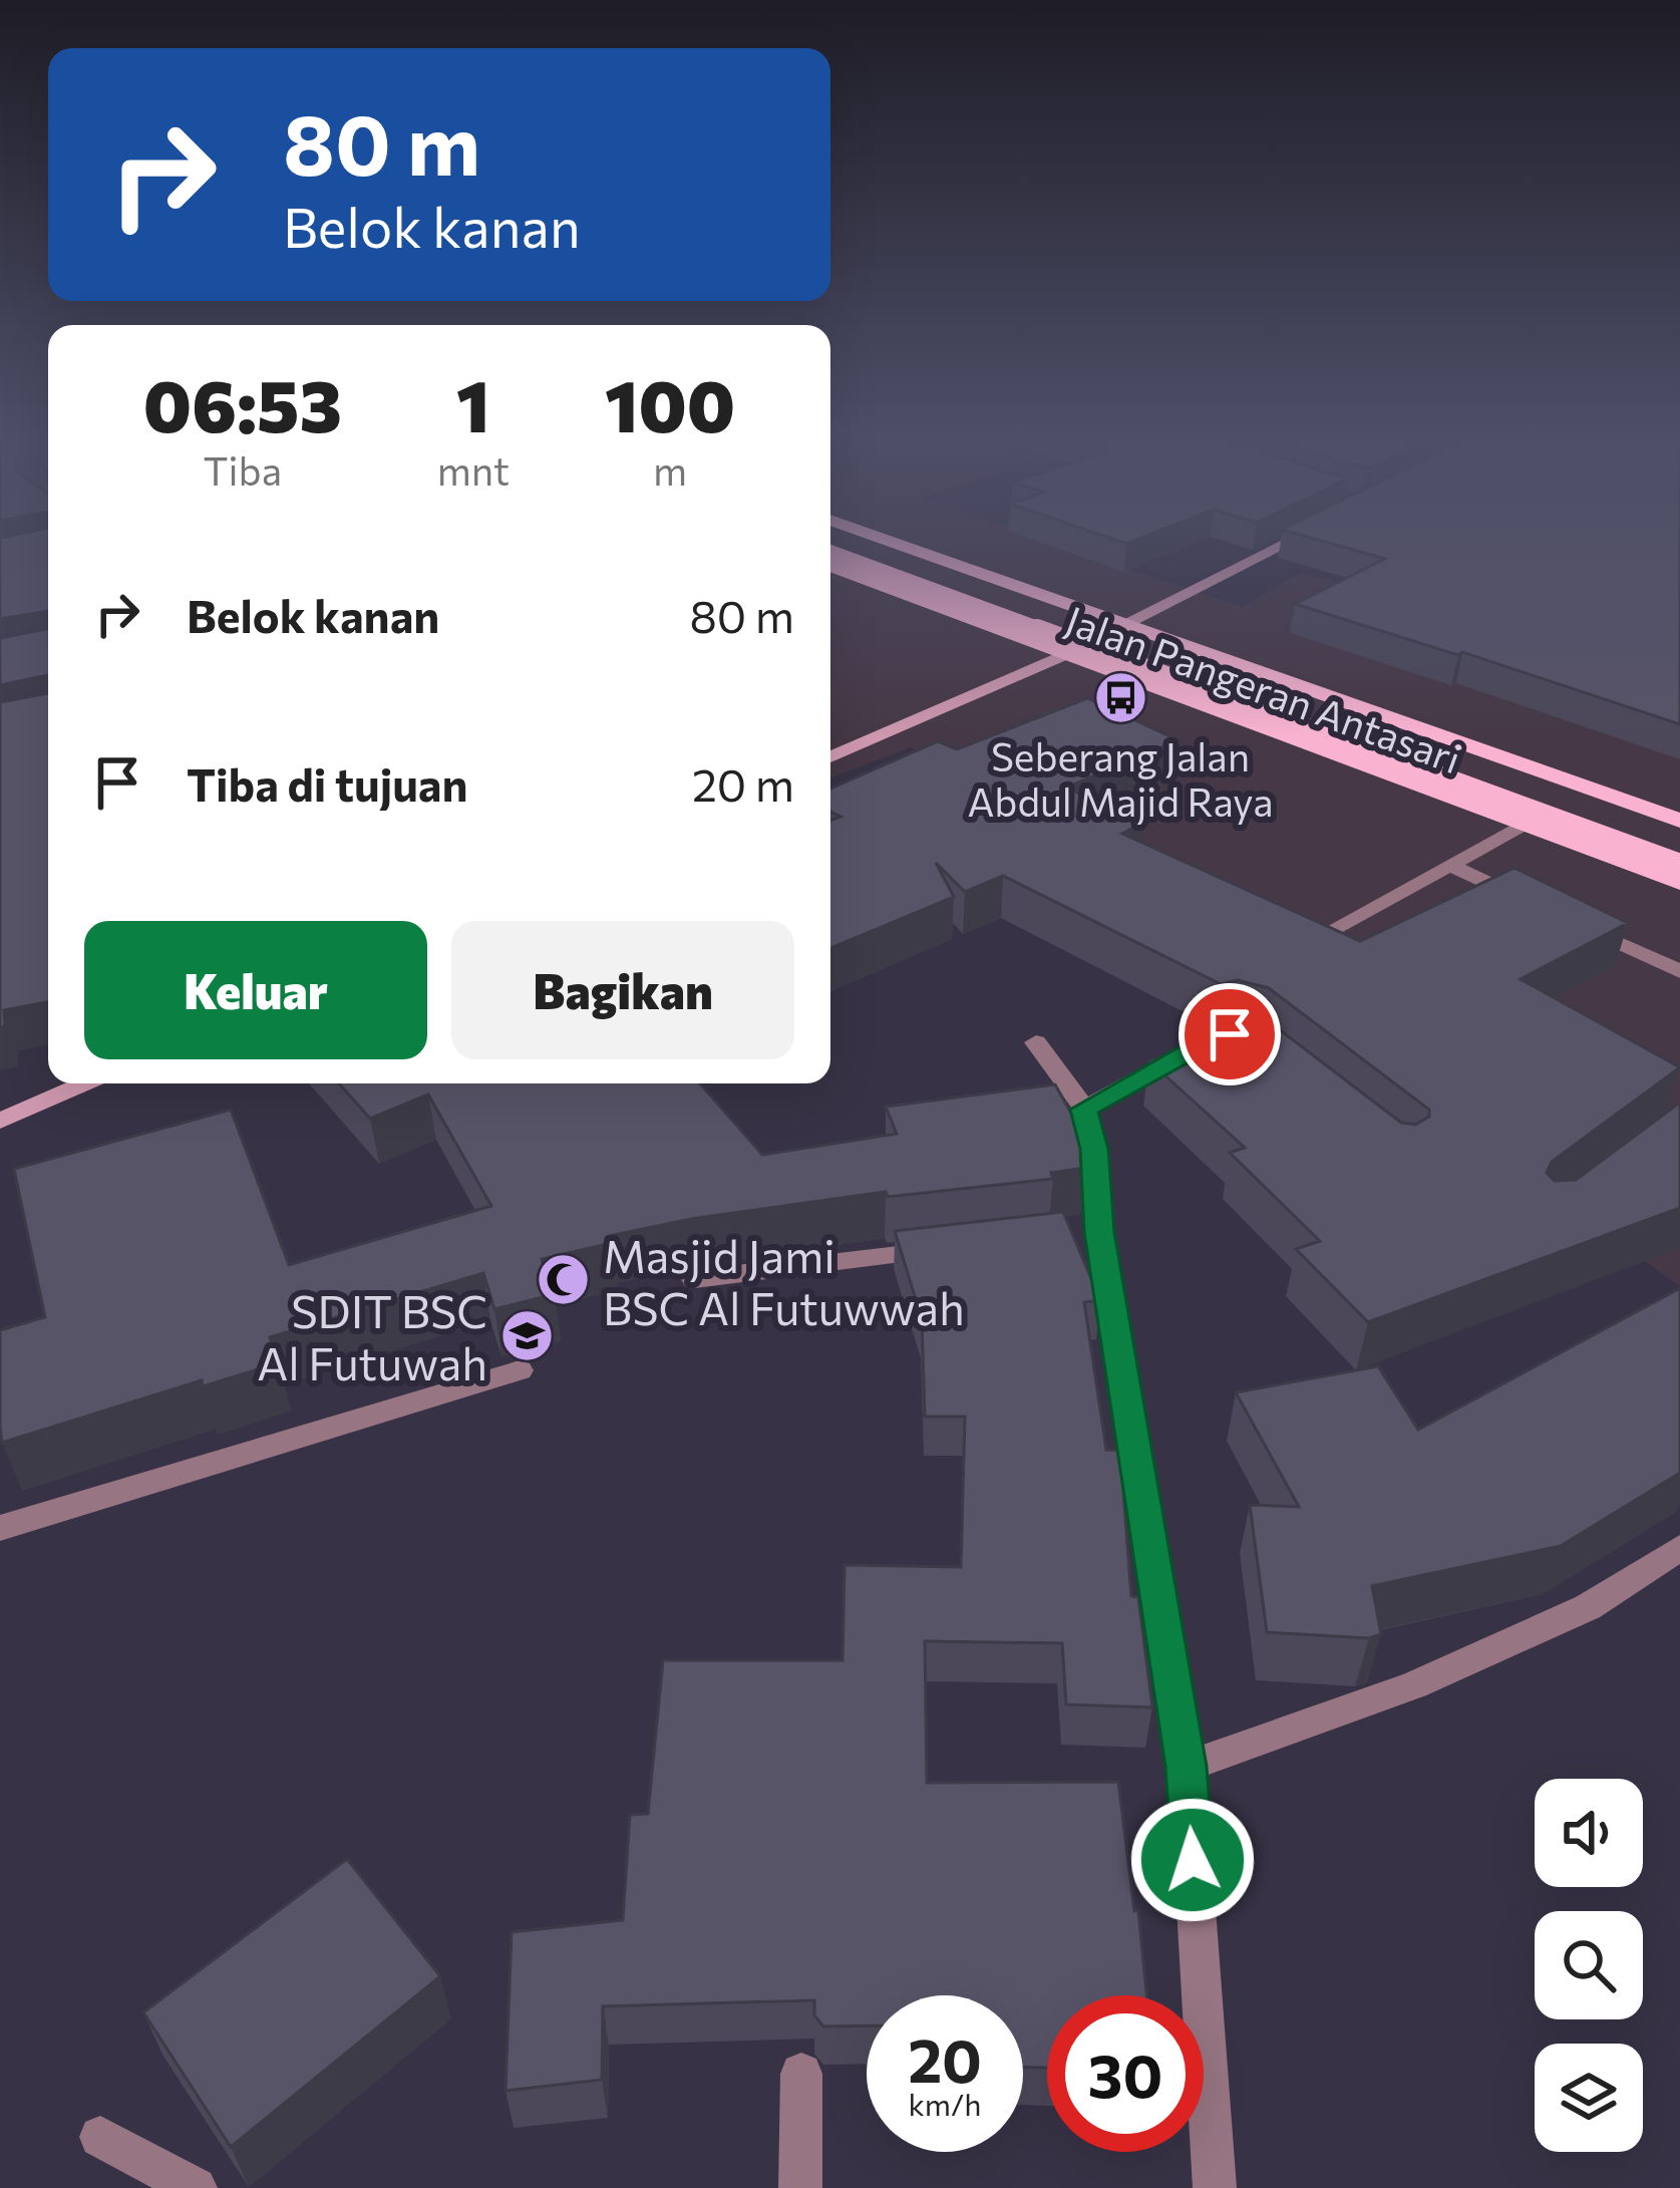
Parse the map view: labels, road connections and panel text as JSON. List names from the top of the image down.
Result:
{
  "streets": {
    "main road": ["Jalan Pangeran Antasari"]
  },
  "places": {
    "bus stop": ["Seberang Jalan Abdul Majid Raya"],
    "mosque": ["Masjid Jami BSC Al Futuwwah"],
    "school or university": ["SDIT BSC Al Futuwah"]
  },
  "page": {
    "turn": ["80 m", "Belok kanan"],
    "eta": [
      "06:53",
      "Tiba",
      "1",
      "mnt",
      "100",
      "m"
    ],
    "list": [
      {
        "name": "Belok kanan",
        "value": "80 m"
      },
      {
        "name": "Tiba di tujuan",
        "value": "20 m"
      }
    ],
    "buttons": ["Keluar", "Bagikan"],
    "speed": "20 km/h",
    "limit": "30"
  }
}
